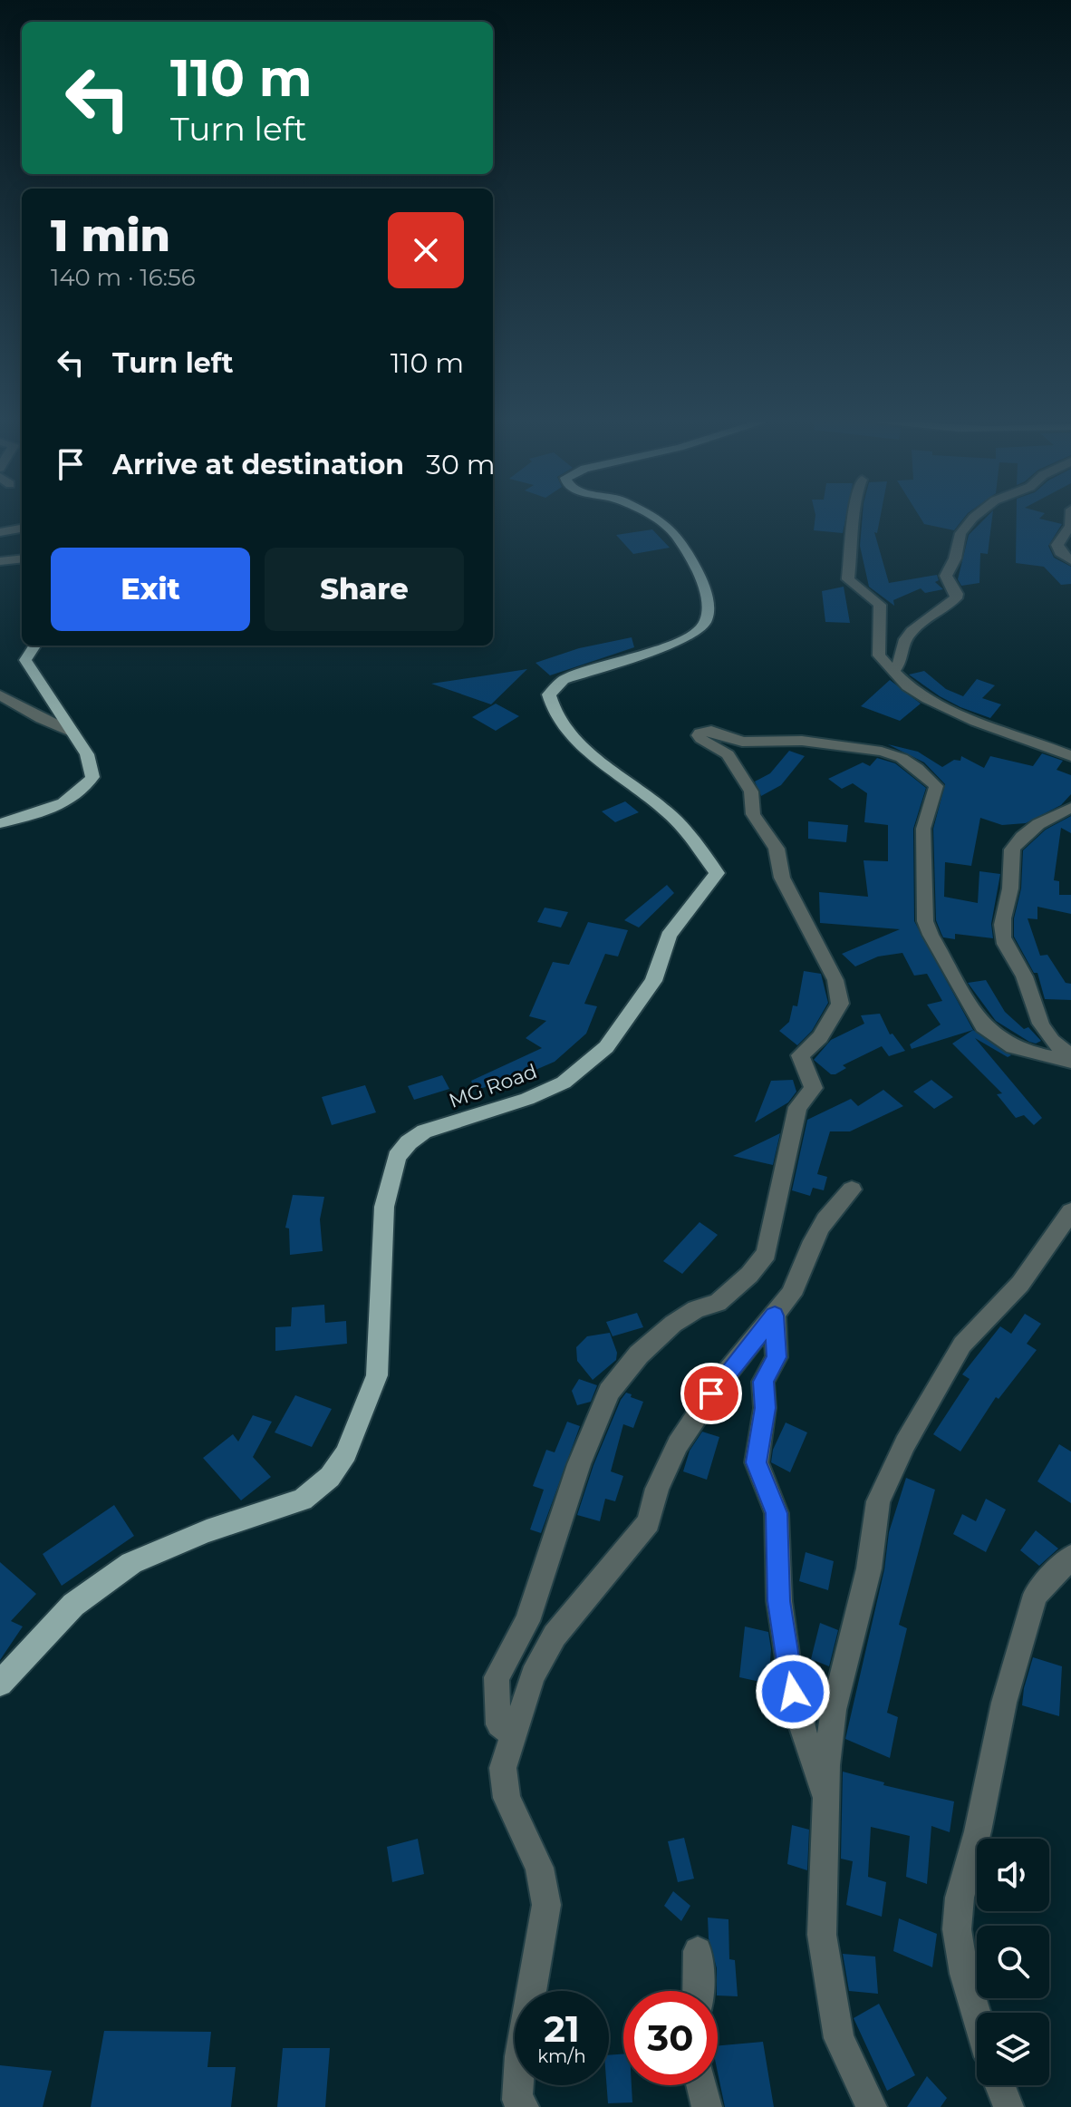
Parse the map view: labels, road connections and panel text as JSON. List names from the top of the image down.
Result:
{
  "streets": {
    "main road": ["MG Road"]
  },
  "page": {
    "turn": ["110 m", "Turn left"],
    "heading": ["1 min", "140 m · 16:56"],
    "list": [
      {
        "name": "Turn left",
        "value": "110 m"
      },
      {
        "name": "Arrive at destination",
        "value": "30 m"
      }
    ],
    "buttons": ["Exit", "Share"],
    "speed": "21 km/h",
    "limit": "30"
  }
}
